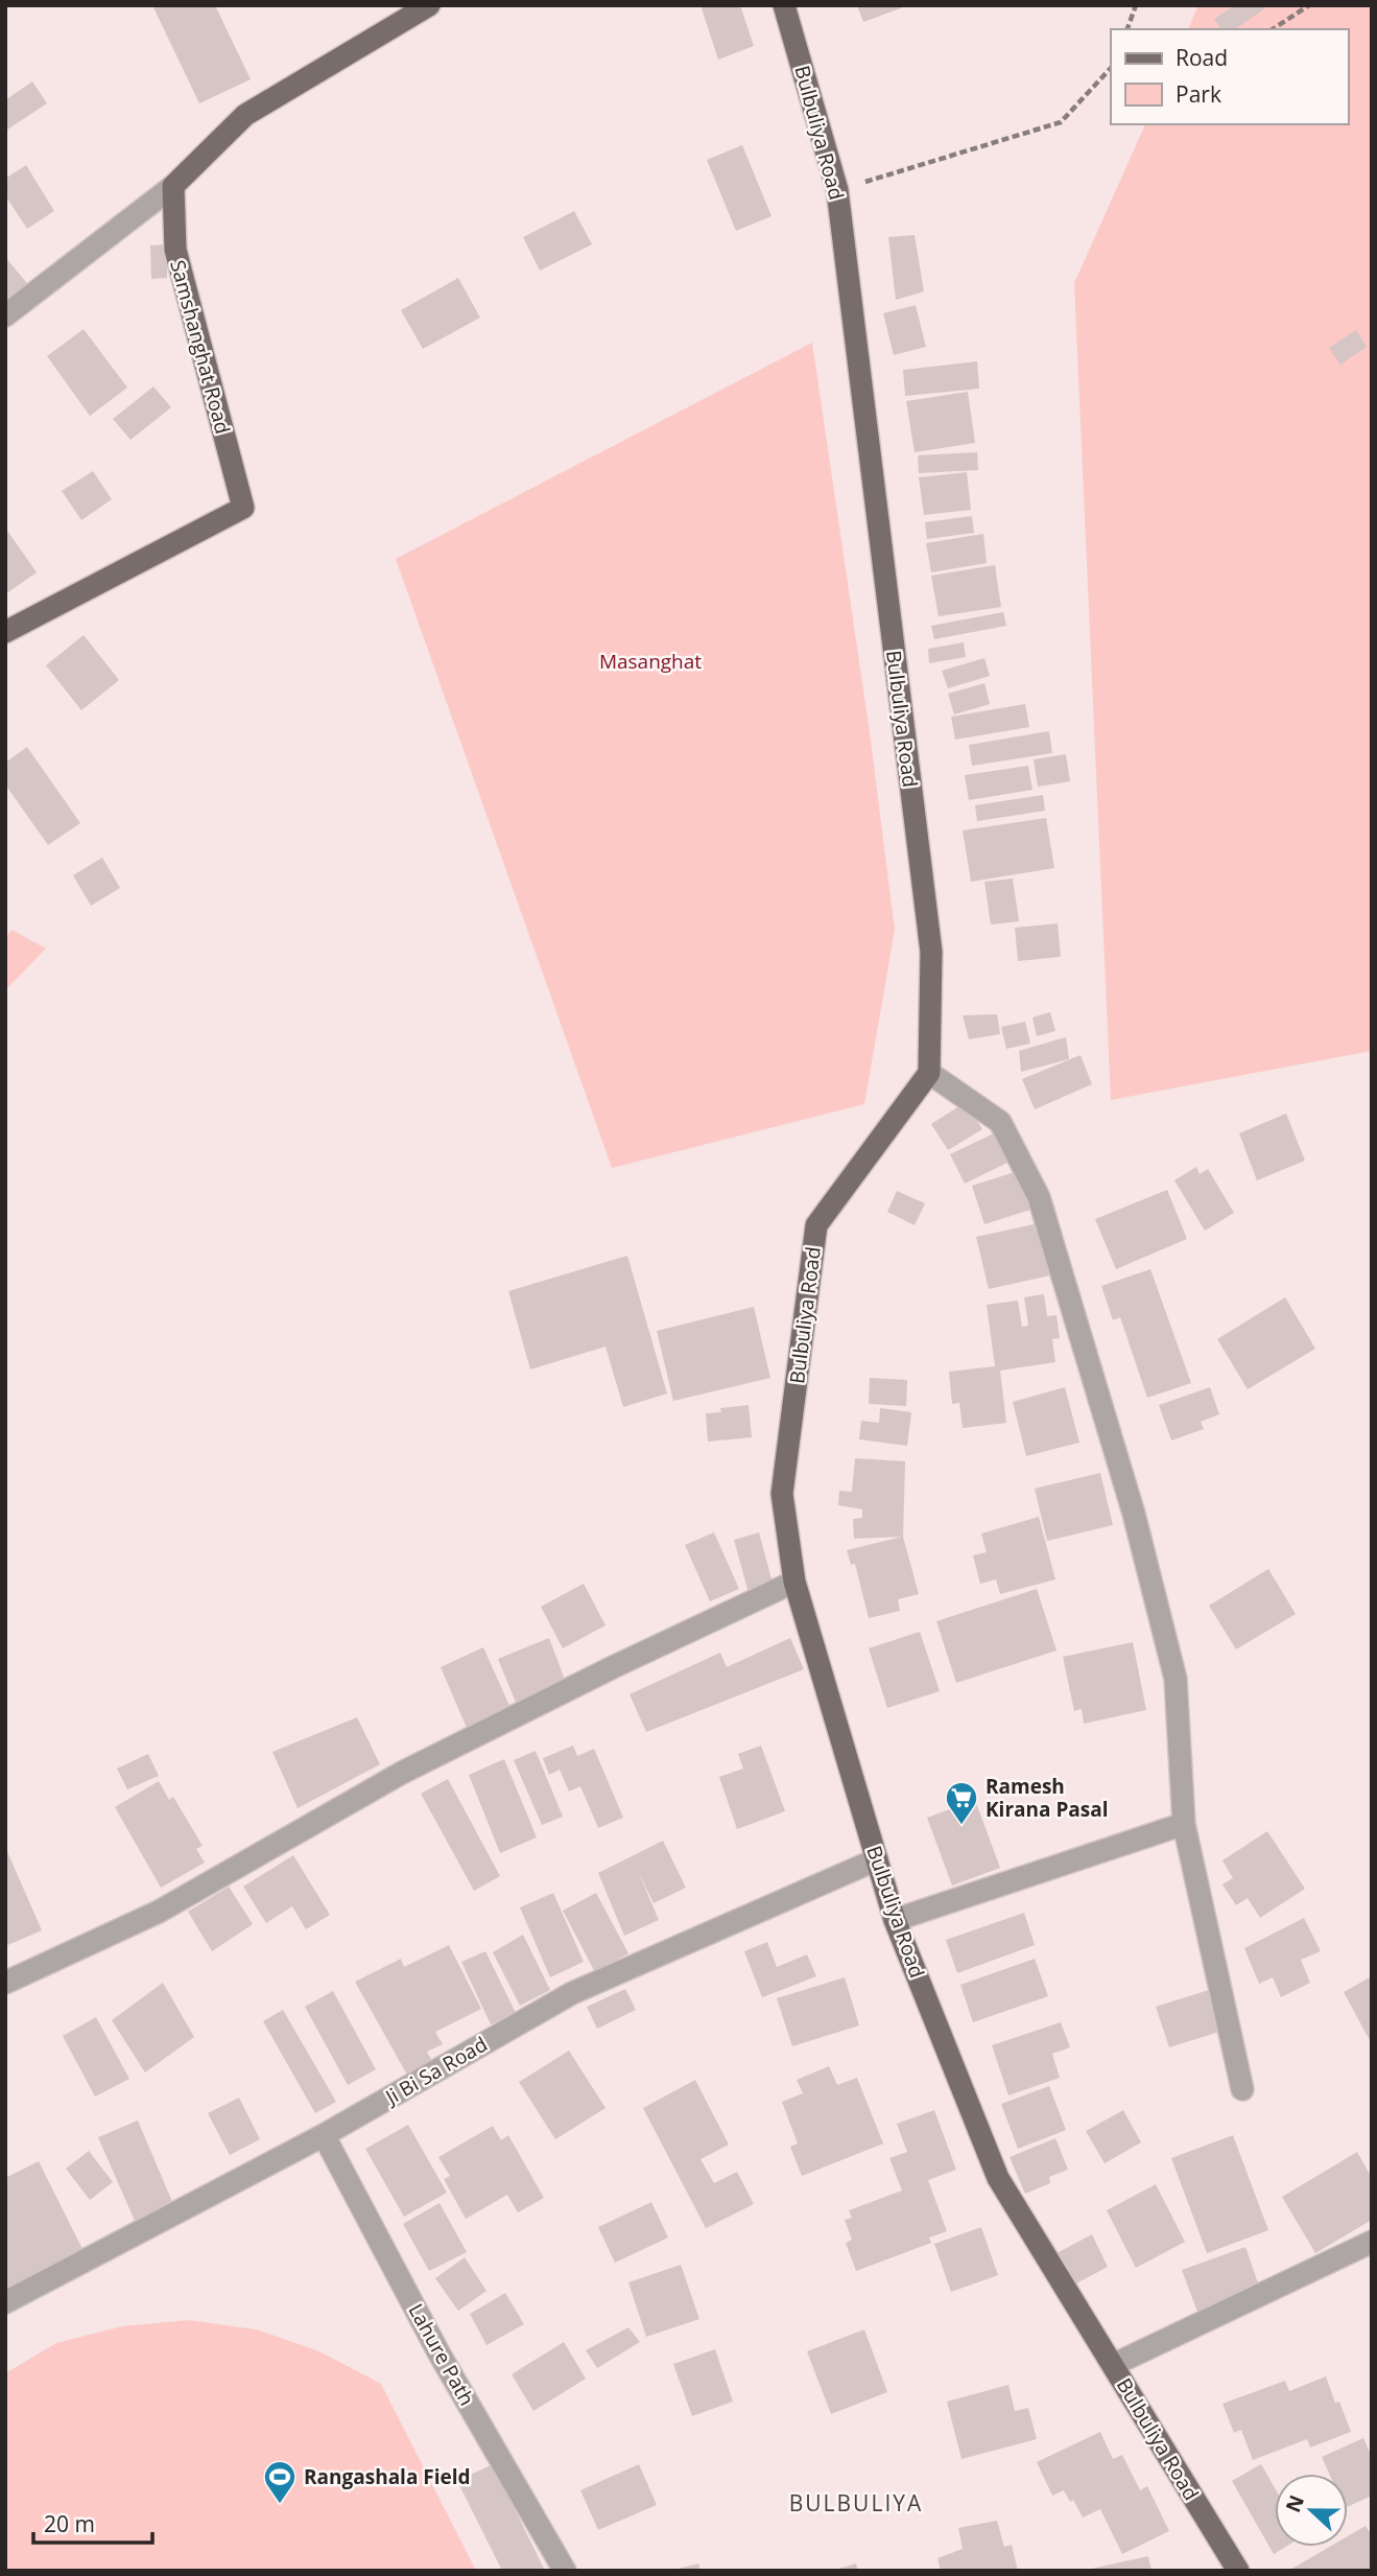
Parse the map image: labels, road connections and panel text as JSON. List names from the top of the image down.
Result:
{
  "streets": {
    "main road": ["Bulbuliya Road", "Samshanghat Road"],
    "street": ["Ji Bi Sa Road", "Lahure Path"]
  },
  "crossings": [
    ["Bulbuliya Road", "Ji Bi Sa Road"],
    ["Ji Bi Sa Road", "Lahure Path"]
  ],
  "districts": ["BULBULIYA"],
  "parks": ["Masanghat"],
  "places": {
    "supermarket": ["Ramesh Kirana Pasal"],
    "sports": ["Rangashala Field"]
  },
  "legend": ["Road", "Park"],
  "scale_bar": "20 m",
  "north": "left"
}
